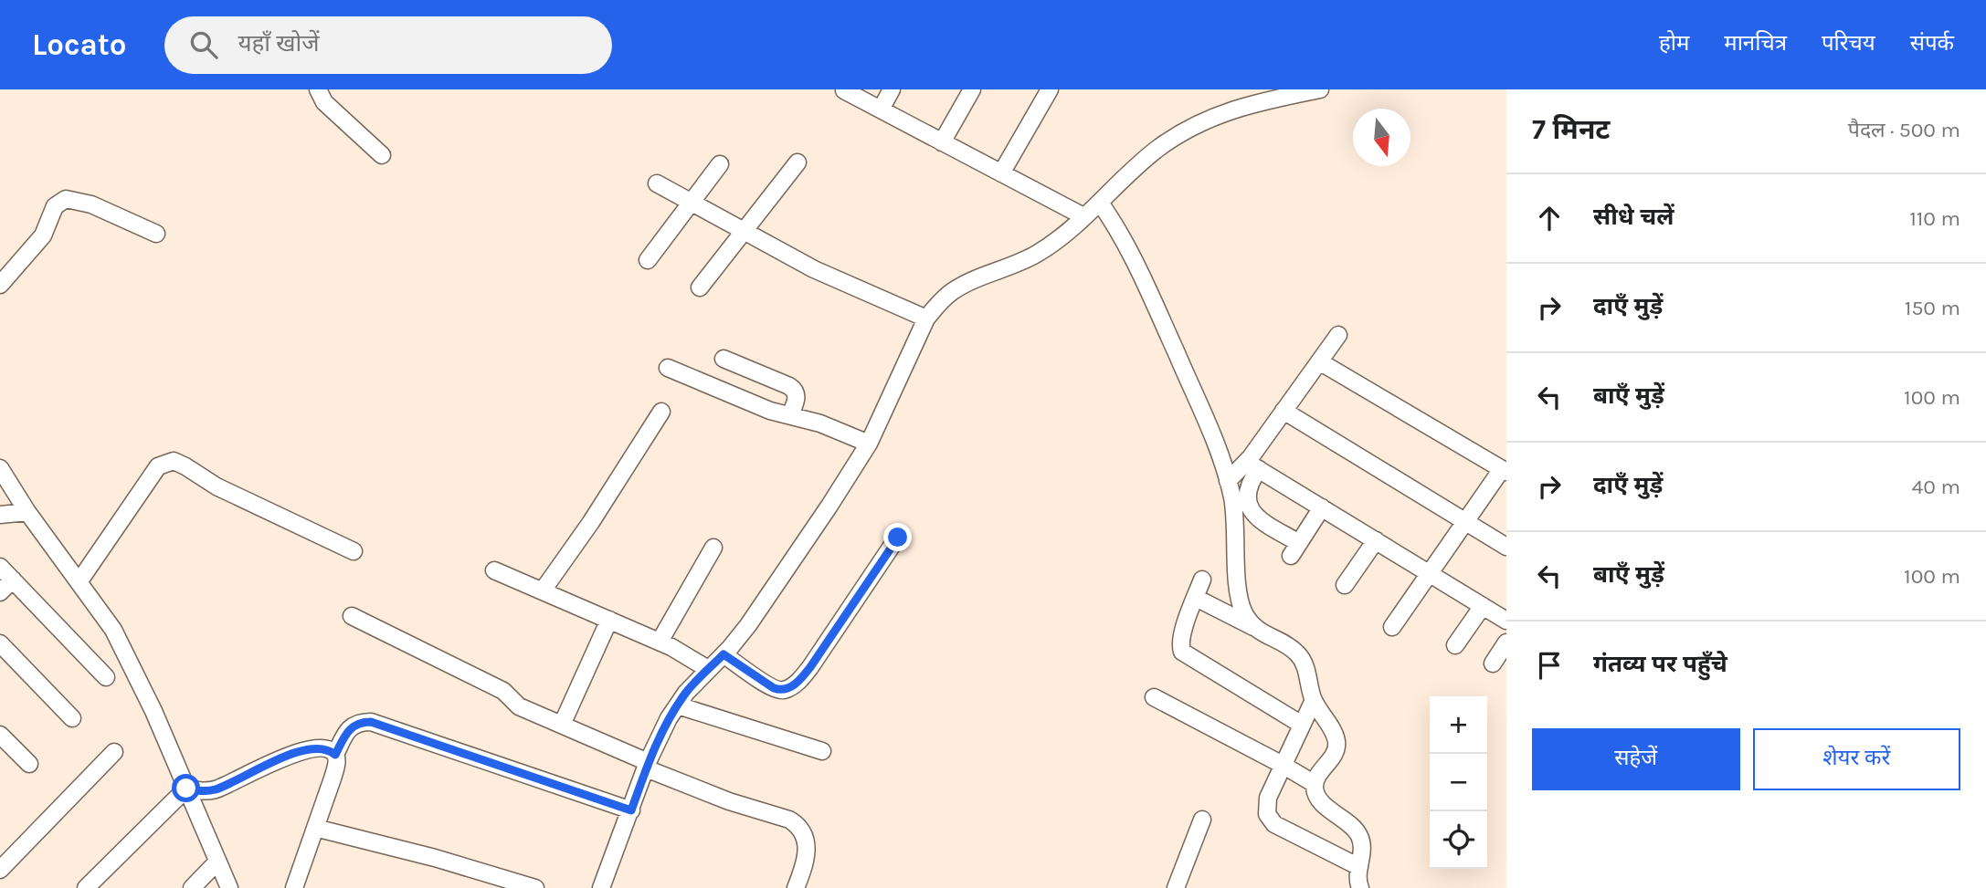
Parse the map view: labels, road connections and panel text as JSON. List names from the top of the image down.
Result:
{
  "north": "bottom",
  "page": {
    "header": "Locato",
    "search": "यहाँ खोजें",
    "nav": [
      "होम",
      "मानचित्र",
      "परिचय",
      "संपर्क"
    ],
    "heading": ["7 मिनट", "पैदल · 500 m"],
    "list": [
      ["सीधे चलें", "110 m"],
      ["दाएँ मुड़ें", "150 m"],
      ["बाएँ मुड़ें", "100 m"],
      ["दाएँ मुड़ें", "40 m"],
      ["बाएँ मुड़ें", "100 m"],
      "गंतव्य पर पहुँचे"
    ],
    "map_buttons": ["+", "−"],
    "buttons": ["सहेजें", "शेयर करें"]
  }
}
